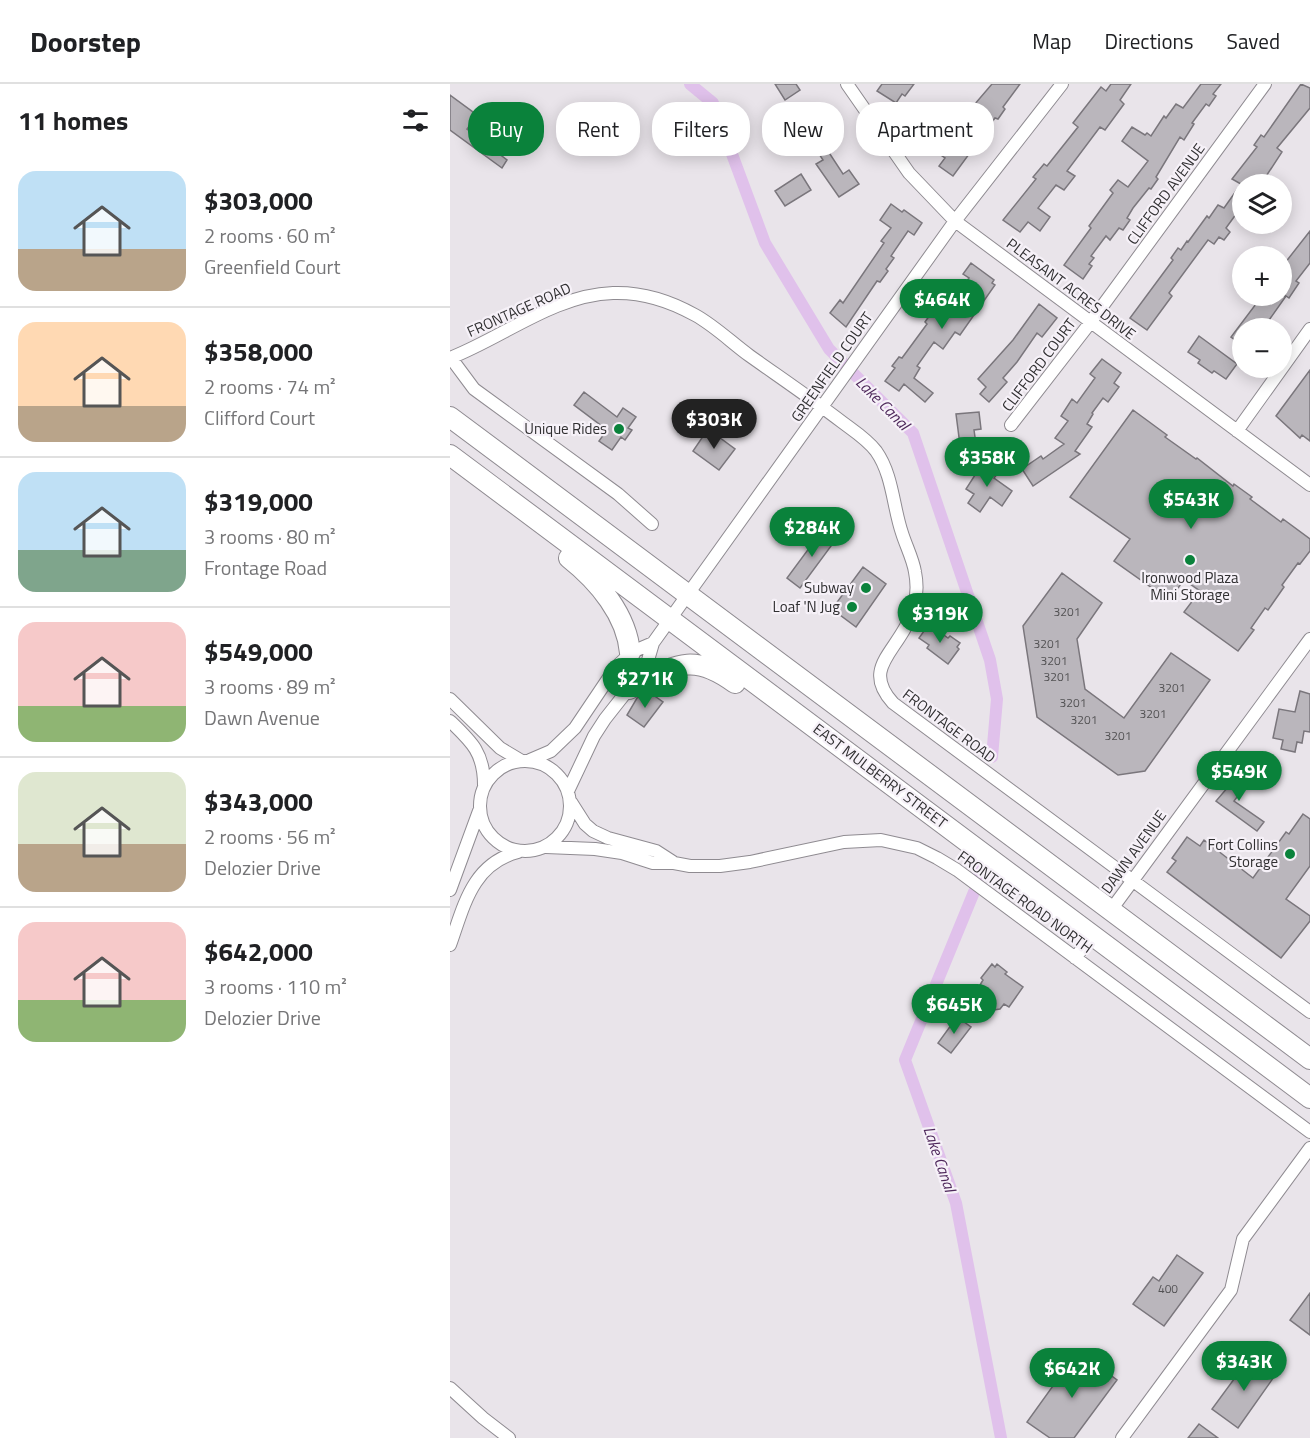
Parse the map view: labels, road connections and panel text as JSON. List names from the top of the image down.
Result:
{
  "streets": {
    "highway": ["EAST MULBERRY STREET"],
    "street": [
      "CLIFFORD AVENUE",
      "PLEASANT ACRES DRIVE",
      "FRONTAGE ROAD",
      "CLIFFORD COURT",
      "GREENFIELD COURT",
      "DAWN AVENUE",
      "FRONTAGE ROAD NORTH"
    ]
  },
  "crossings": [
    ["CLIFFORD AVENUE", "PLEASANT ACRES DRIVE"],
    ["CLIFFORD AVENUE", "CLIFFORD COURT"],
    ["PLEASANT ACRES DRIVE", "CLIFFORD COURT"],
    ["PLEASANT ACRES DRIVE", "GREENFIELD COURT"],
    ["FRONTAGE ROAD", "GREENFIELD COURT"],
    ["FRONTAGE ROAD", "DAWN AVENUE"],
    ["GREENFIELD COURT", "EAST MULBERRY STREET"],
    ["EAST MULBERRY STREET", "DAWN AVENUE"]
  ],
  "water": ["Lake Canal"],
  "places": [
    "Unique Rides",
    "Ironwood Plaza Mini Storage",
    "Subway",
    "Loaf 'N Jug",
    "Fort Collins Storage"
  ],
  "house_numbers": [
    "3201",
    "3201",
    "3201",
    "3201",
    "3201",
    "3201",
    "3201",
    "3201",
    "3201",
    "400"
  ],
  "page": {
    "header": "Doorstep",
    "nav": ["Map", "Directions", "Saved"],
    "heading": "11 homes",
    "chip": [
      "Buy",
      "Rent",
      "Filters",
      "New",
      "Apartment"
    ],
    "list": [
      {
        "name": "$303,000",
        "note": "2 rooms · 60 m² · Greenfield Court"
      },
      {
        "name": "$358,000",
        "note": "2 rooms · 74 m² · Clifford Court"
      },
      {
        "name": "$319,000",
        "note": "3 rooms · 80 m² · Frontage Road"
      },
      {
        "name": "$549,000",
        "note": "3 rooms · 89 m² · Dawn Avenue"
      },
      {
        "name": "$343,000",
        "note": "2 rooms · 56 m² · Delozier Drive"
      },
      {
        "name": "$642,000",
        "note": "3 rooms · 110 m² · Delozier Drive"
      }
    ],
    "map_buttons": ["+", "−"],
    "price": [
      "$464K",
      "$303K",
      "$358K",
      "$543K",
      "$284K",
      "$319K",
      "$271K",
      "$549K",
      "$645K",
      "$343K",
      "$642K"
    ]
  }
}
